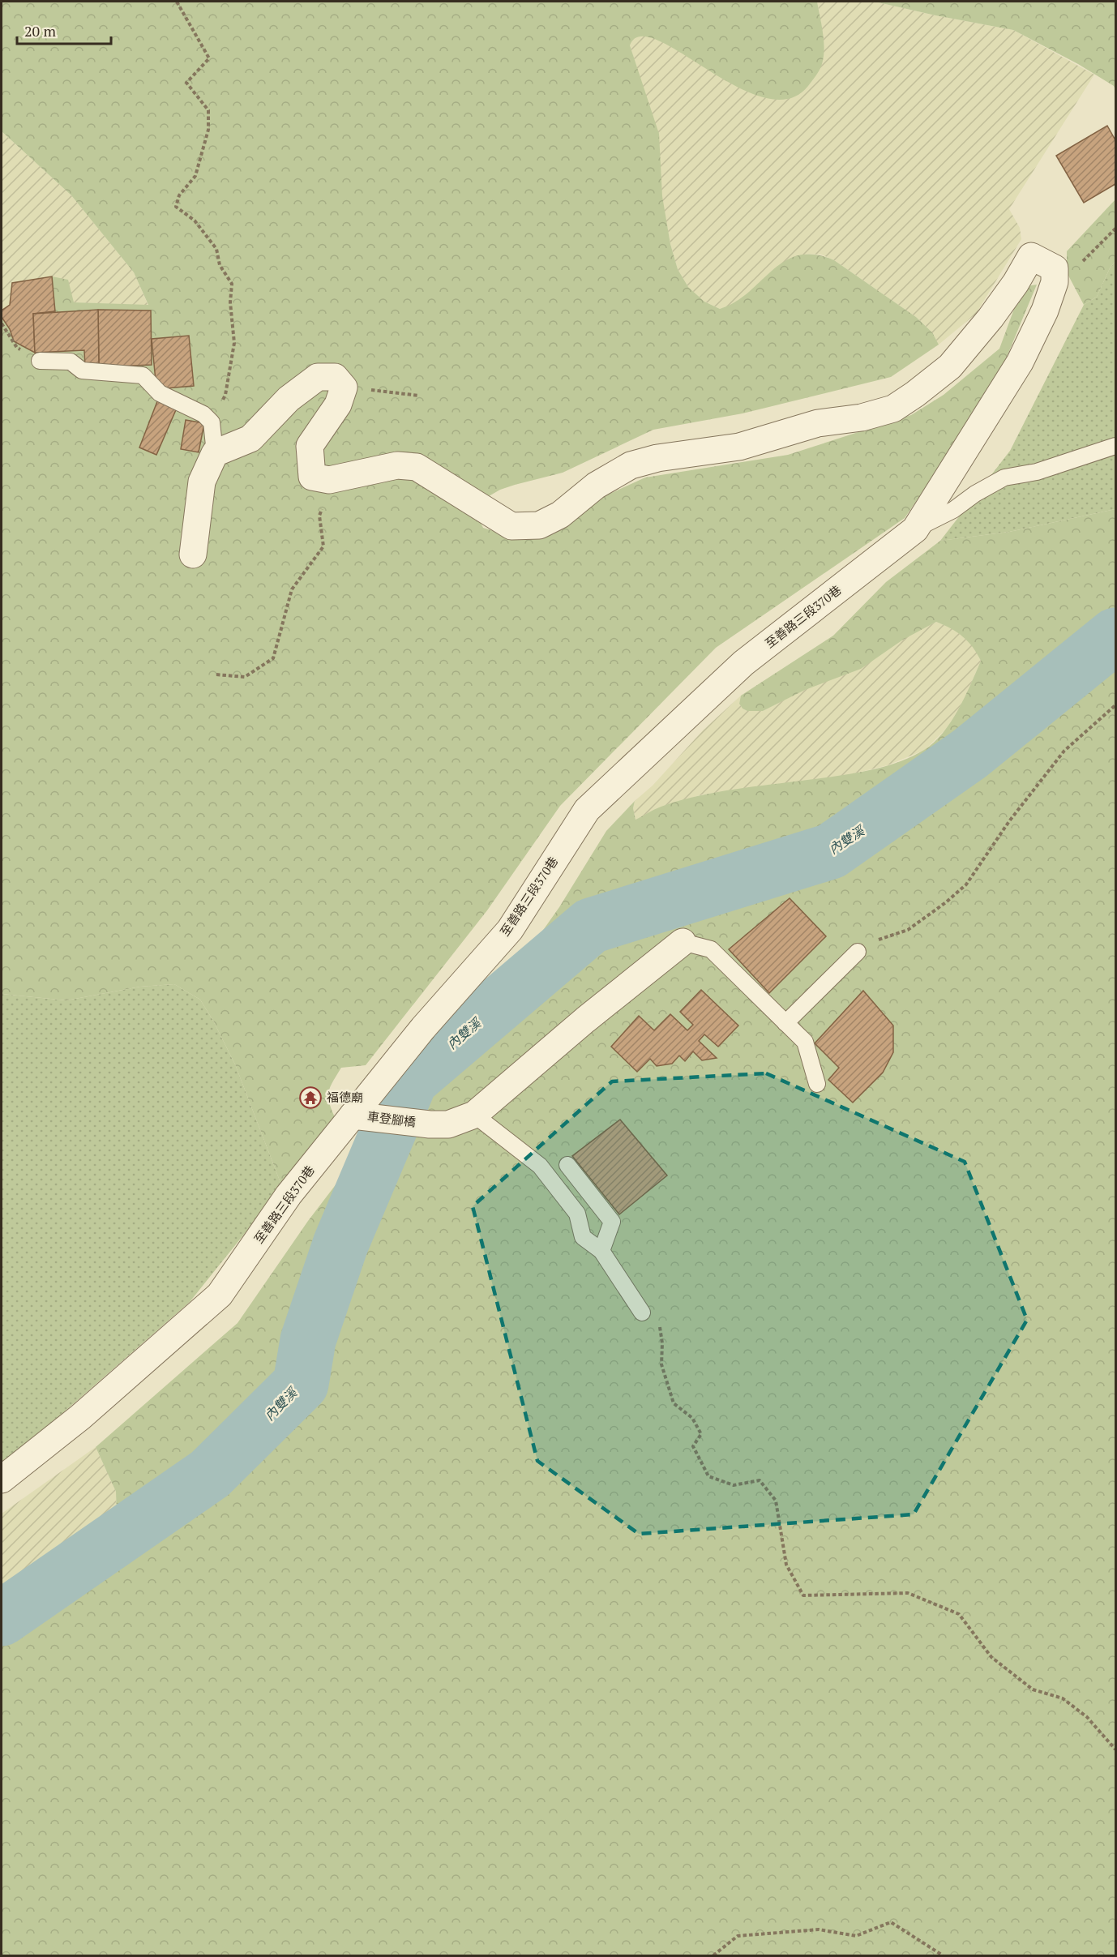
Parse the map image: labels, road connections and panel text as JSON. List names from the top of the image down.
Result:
{
  "streets": {
    "street": ["至善路三段370巷", "車登腳橋"]
  },
  "crossings": [
    ["至善路三段370巷", "車登腳橋"]
  ],
  "water": ["內雙溪"],
  "places": {
    "temple": ["福德廟"]
  },
  "scale_bar": "20 m"
}
